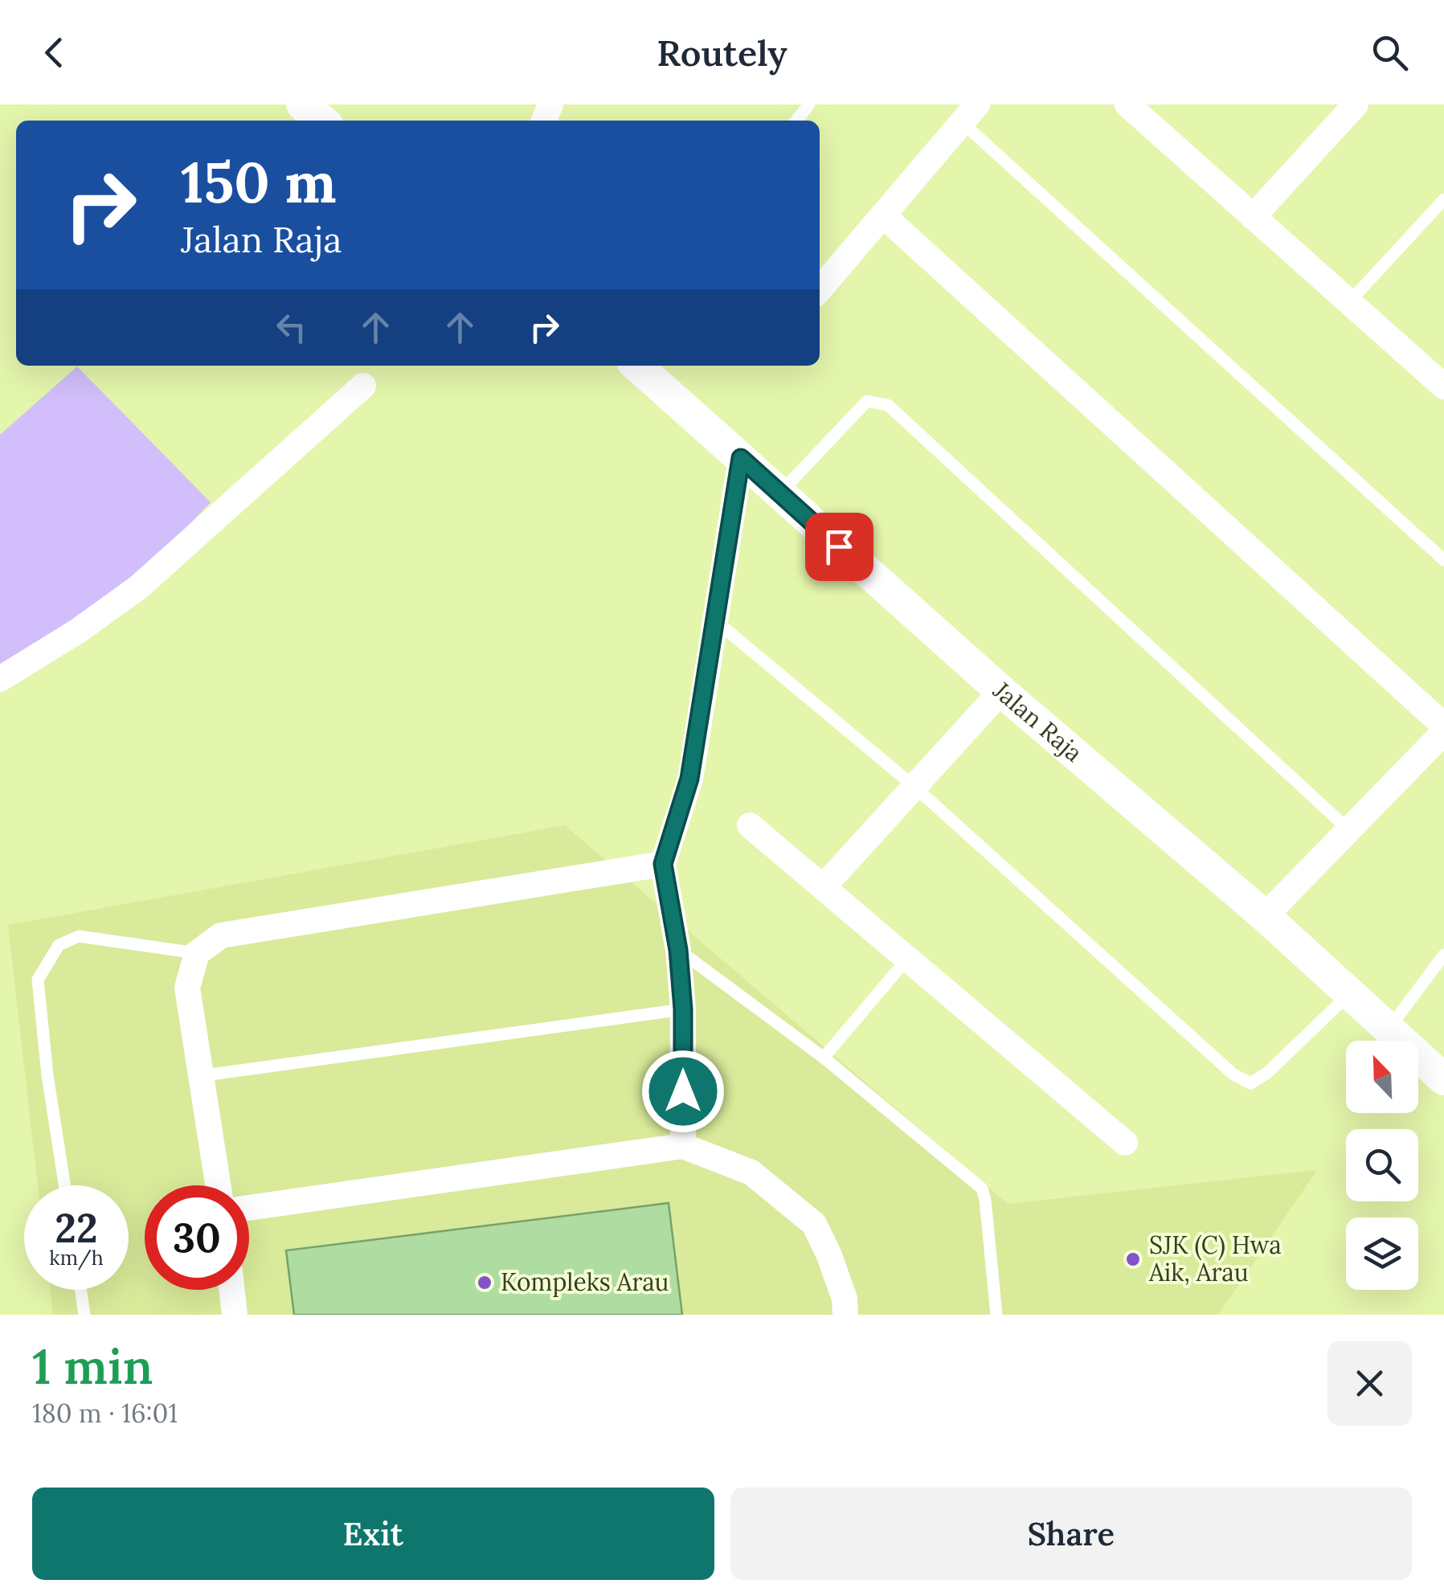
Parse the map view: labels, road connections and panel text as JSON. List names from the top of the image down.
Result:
{
  "streets": {
    "street": ["Jalan Raja"]
  },
  "places": ["SJK (C) Hwa Aik, Arau", "Kompleks Arau"],
  "north": "top left",
  "page": {
    "header": "Routely",
    "turn": ["150 m", "Jalan Raja"],
    "speed": "22 km/h",
    "limit": "30",
    "heading": ["1 min", "180 m · 16:01"],
    "buttons": ["Exit", "Share"]
  }
}
